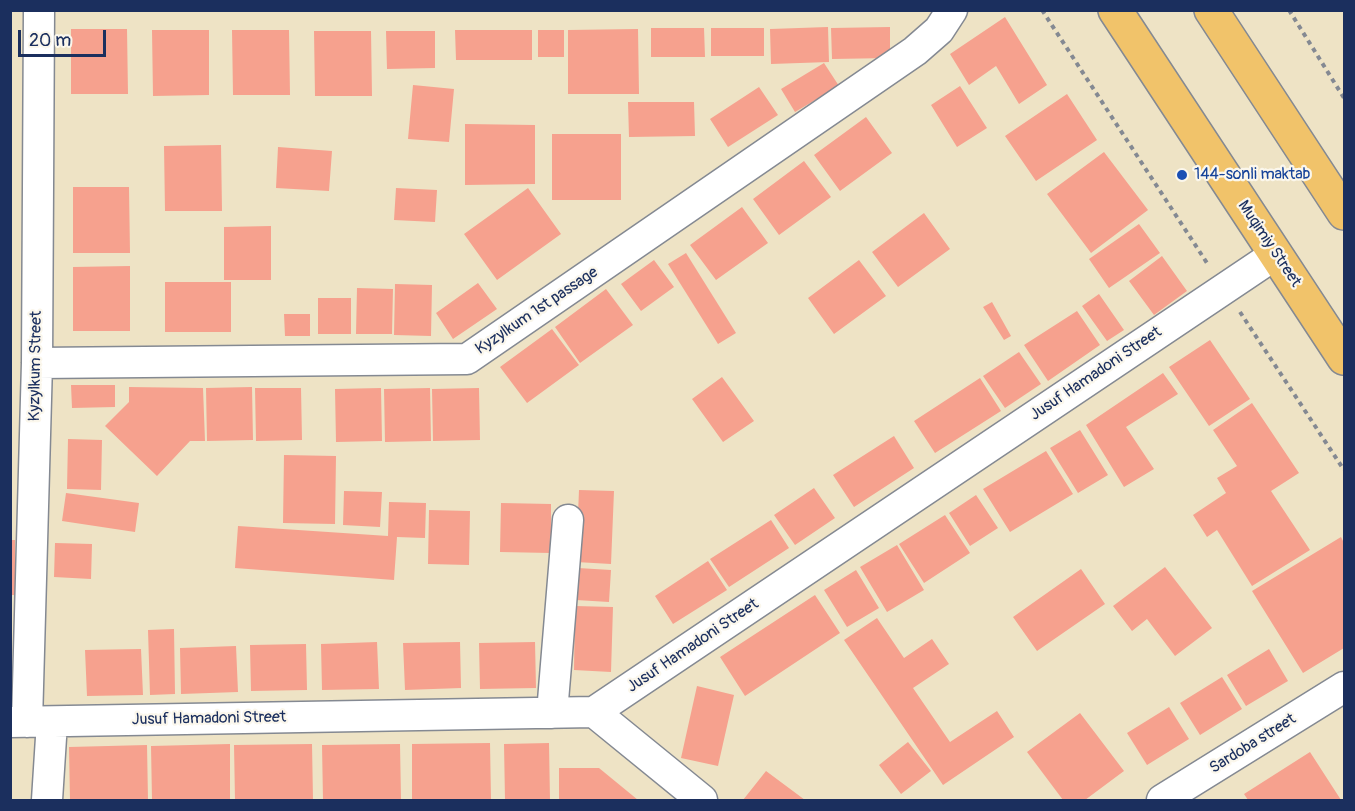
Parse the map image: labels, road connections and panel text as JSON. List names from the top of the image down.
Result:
{
  "streets": {
    "main road": ["Muqimiy Street"],
    "street": [
      "Kyzylkum 1st passage",
      "Kyzylkum Street",
      "Jusuf Hamadoni Street",
      "Sardoba street"
    ]
  },
  "crossings": [
    ["Muqimiy Street", "Jusuf Hamadoni Street"],
    ["Kyzylkum 1st passage", "Kyzylkum Street"],
    ["Kyzylkum Street", "Jusuf Hamadoni Street"]
  ],
  "places": ["144-sonli maktab"],
  "scale_bar": "20 m"
}
